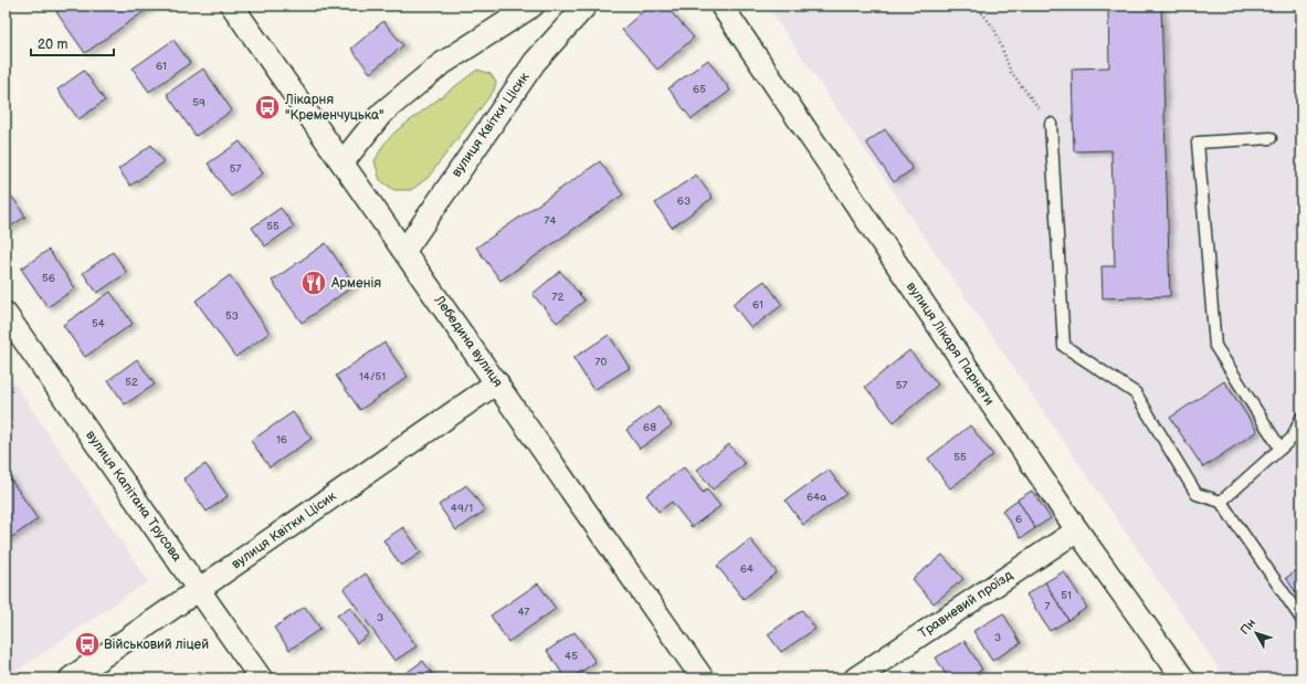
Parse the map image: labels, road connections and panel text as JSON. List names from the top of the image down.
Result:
{
  "streets": {
    "street": [
      "вулиця Квітки Цісик",
      "Лебедина вулиця",
      "вулиця Лікаря Парнети",
      "вулиця Капітана Трусова",
      "Травневий проїзд"
    ]
  },
  "crossings": [
    ["вулиця Квітки Цісик", "Лебедина вулиця"],
    ["вулиця Квітки Цісик", "вулиця Капітана Трусова"],
    ["вулиця Лікаря Парнети", "Травневий проїзд"]
  ],
  "places": {
    "bus stop": ["Лікарня \"Кременчуцька\"", "Військовий ліцей"],
    "restaurant": ["Арменія"]
  },
  "house_numbers": [
    "61",
    "65",
    "59",
    "57",
    "63",
    "74",
    "55",
    "56",
    "72",
    "61",
    "53",
    "54",
    "70",
    "14/51",
    "52",
    "57",
    "68",
    "16",
    "55",
    "64а",
    "49/1",
    "6",
    "64",
    "51",
    "7",
    "47",
    "3",
    "3",
    "45"
  ],
  "scale_bar": "20 m",
  "north": "top left"
}
